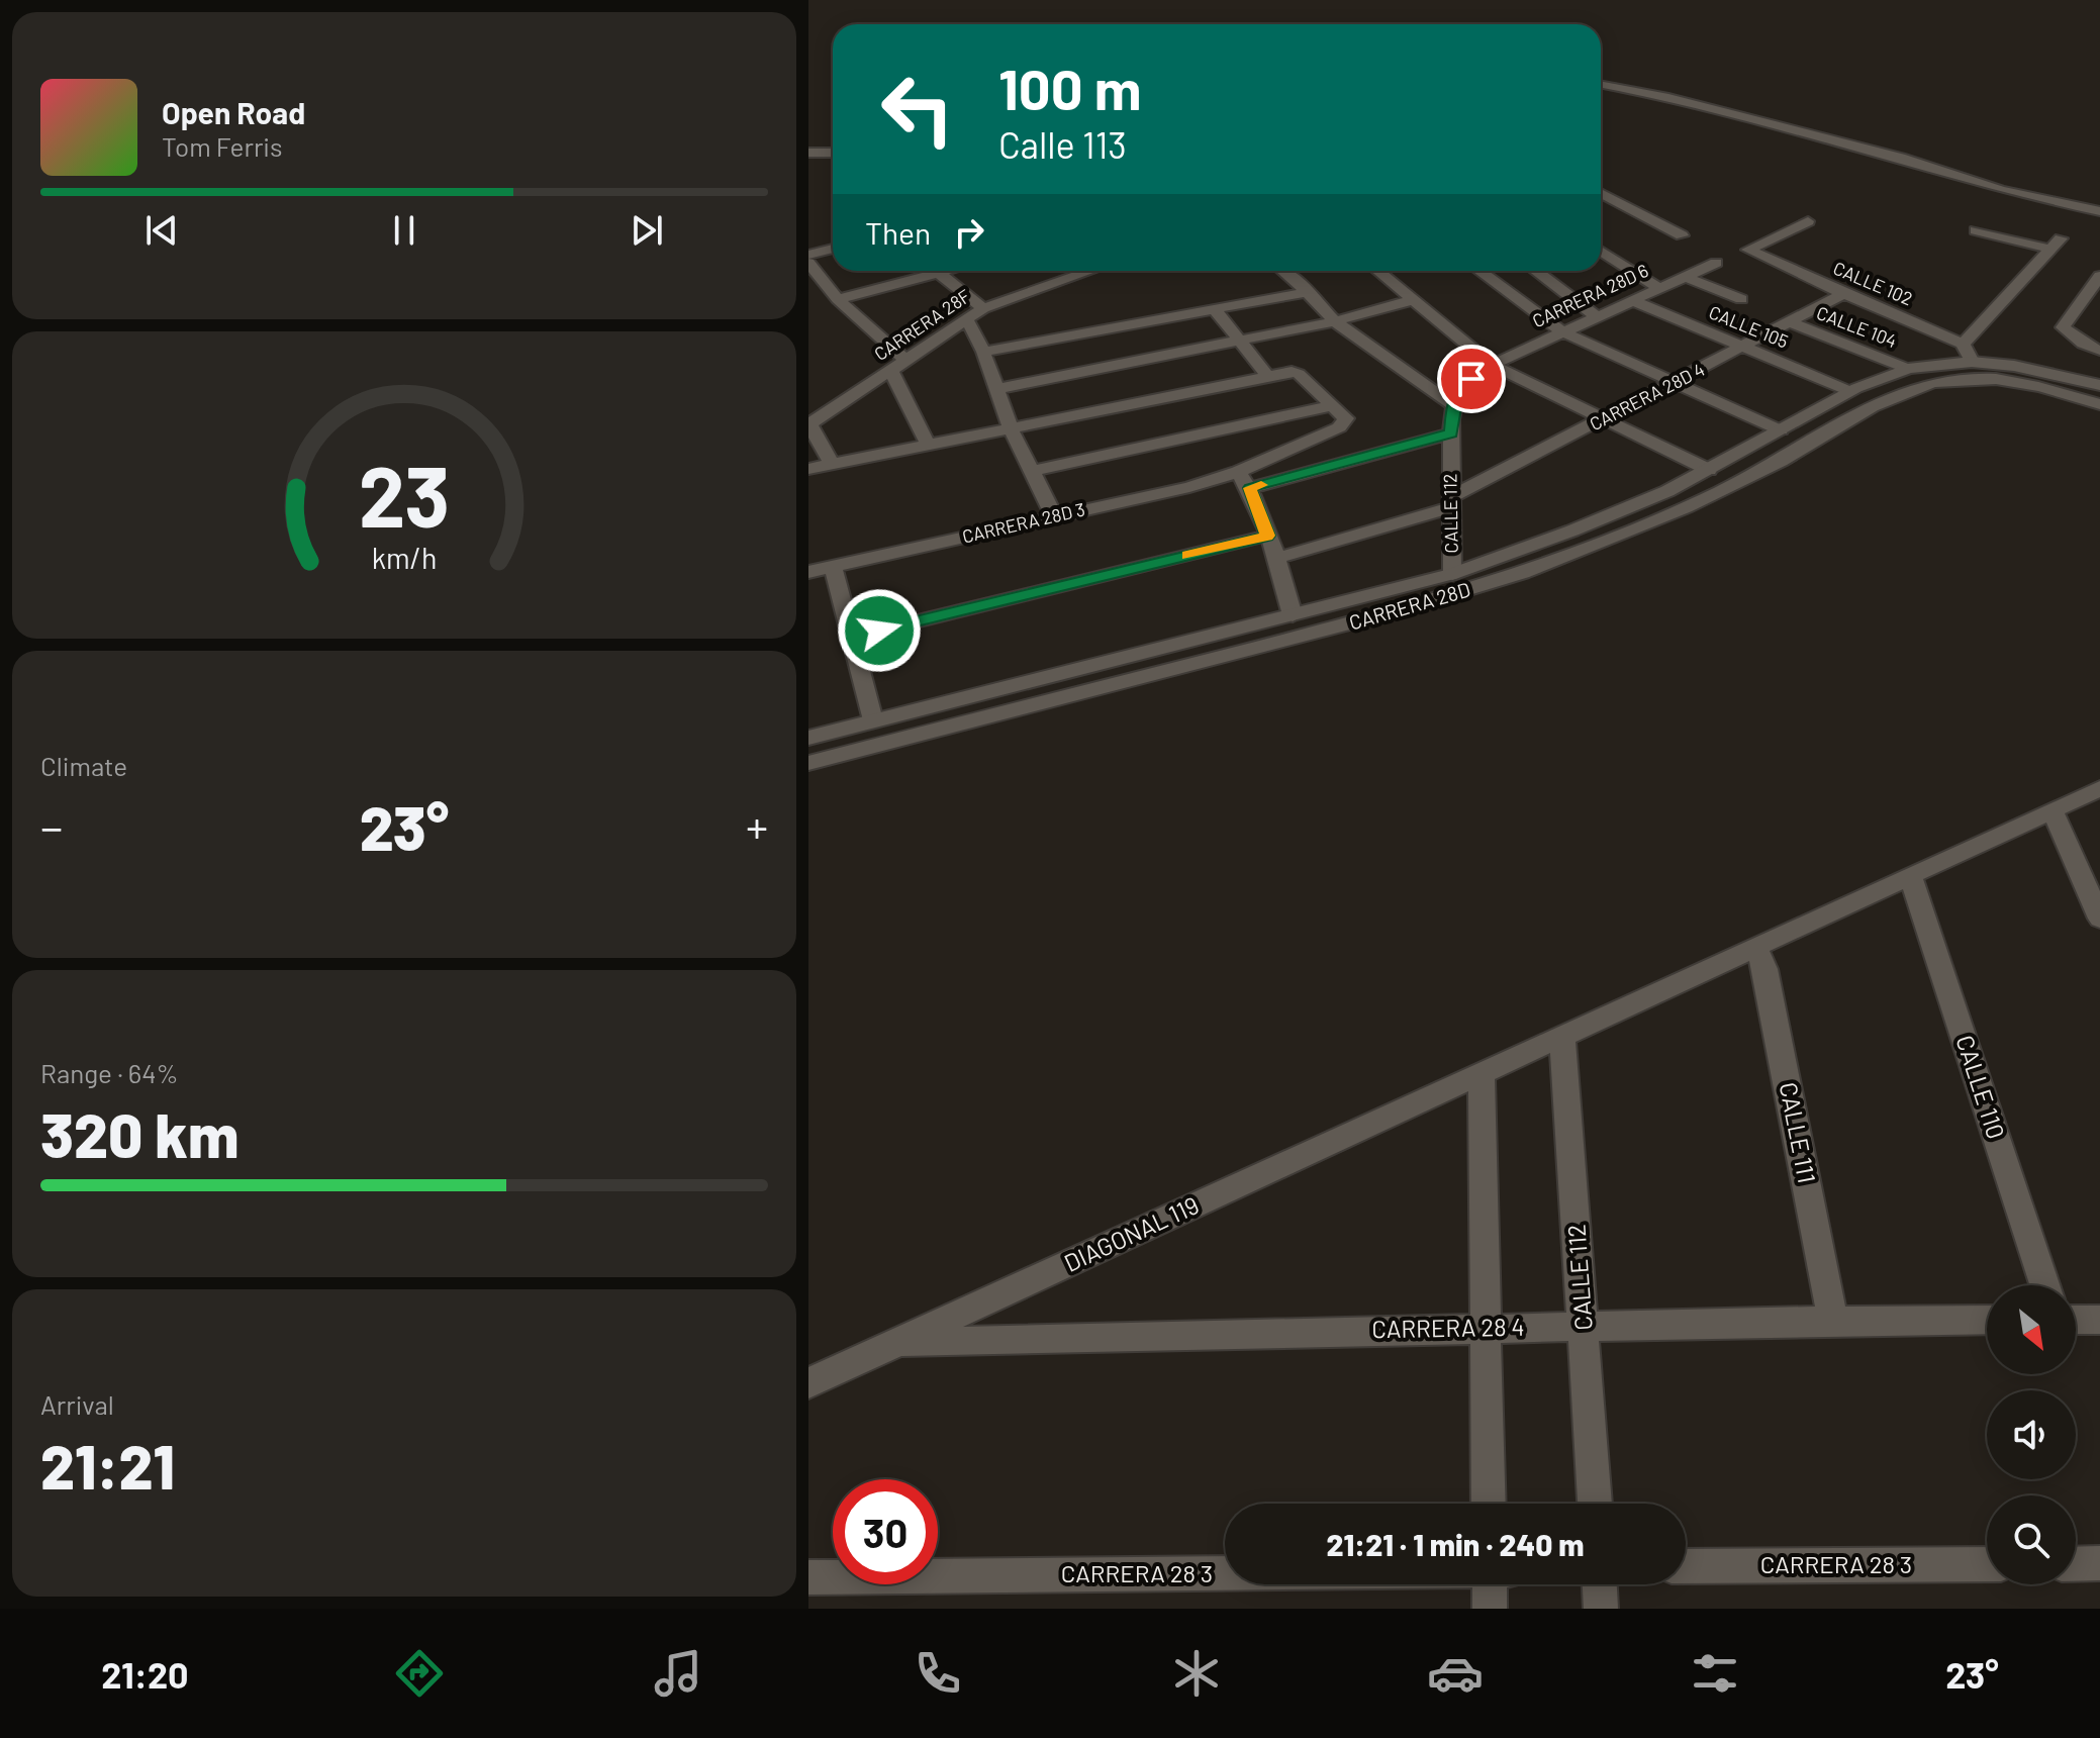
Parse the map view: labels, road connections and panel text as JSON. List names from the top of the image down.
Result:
{
  "streets": {
    "street": [
      "CALLE 102",
      "CARRERA 28D 6",
      "CARRERA 28F",
      "CALLE 105",
      "CALLE 104",
      "CARRERA 28D 4",
      "CALLE 112",
      "CARRERA 28D 3",
      "CARRERA 28D",
      "CALLE 110",
      "CALLE 111",
      "DIAGONAL 119",
      "CARRERA 28 4",
      "CARRERA 28 3"
    ]
  },
  "crossings": [
    ["CALLE 102", "CARRERA 28D 4"],
    ["CARRERA 28D 6", "CALLE 105"],
    ["CARRERA 28D 6", "CALLE 112"],
    ["CALLE 105", "CARRERA 28D 4"],
    ["CALLE 105", "CARRERA 28D"],
    ["CALLE 104", "CARRERA 28D 4"],
    ["CALLE 104", "CARRERA 28D"],
    ["CARRERA 28D 4", "CALLE 112"],
    ["CALLE 112", "CARRERA 28D"],
    ["CALLE 112", "DIAGONAL 119"],
    ["CALLE 112", "CARRERA 28 4"],
    ["CALLE 110", "DIAGONAL 119"],
    ["CALLE 111", "DIAGONAL 119"],
    ["CALLE 111", "CARRERA 28 4"],
    ["DIAGONAL 119", "CARRERA 28 4"]
  ],
  "north": "bottom right",
  "page": {
    "turn": ["100 m", "Calle 113"],
    "song": ["Open Road", "Tom Ferris"],
    "then": "Then",
    "tile": [
      "Climate",
      ["Range · 64%", "320 km"],
      ["Arrival", "21:21"]
    ],
    "heat": ["−", "23°", "+"],
    "limit": "30",
    "trip": "21:21 · 1 min · 240 m",
    "tabs": ["21:20", "23°"],
    "gauge": ["23", "km/h"]
  }
}
